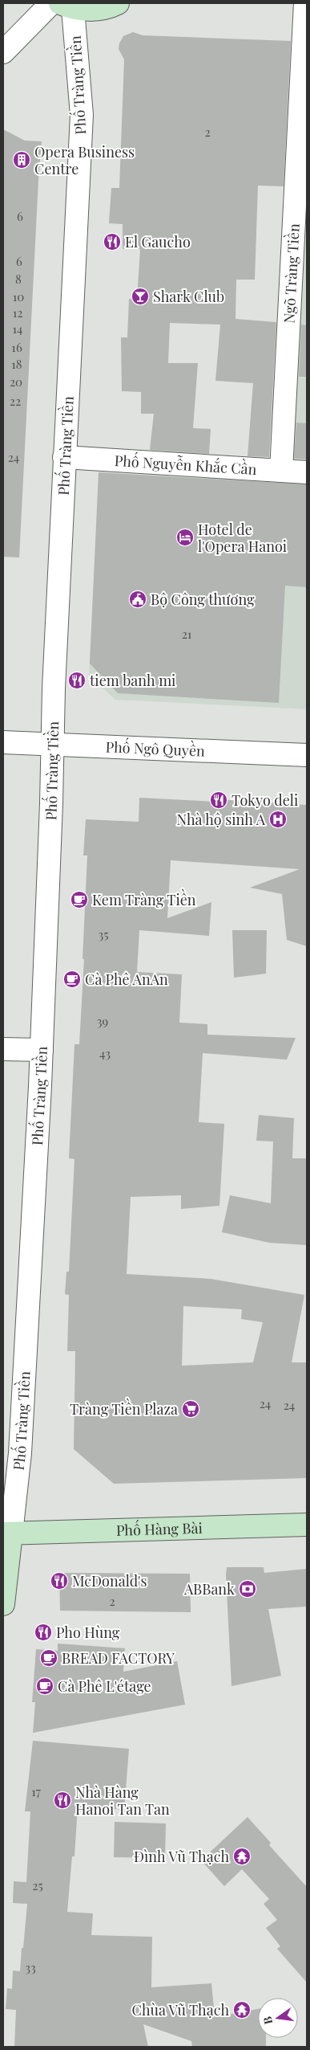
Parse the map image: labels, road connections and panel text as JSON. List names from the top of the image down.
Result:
{
  "streets": {
    "main road": ["Phố Hàng Bài"],
    "street": [
      "Phố Tràng Tiền",
      "Ngõ Tràng Tiền",
      "Phố Nguyễn Khắc Cần",
      "Phố Ngô Quyền"
    ]
  },
  "crossings": [
    ["Phố Tràng Tiền", "Phố Nguyễn Khắc Cần"],
    ["Phố Tràng Tiền", "Phố Ngô Quyền"],
    ["Phố Tràng Tiền", "Phố Hàng Bài"],
    ["Ngõ Tràng Tiền", "Phố Nguyễn Khắc Cần"]
  ],
  "places": {
    "building": ["Opera Business Centre"],
    "restaurant": [
      "El Gaucho",
      "tiem banh mi",
      "Tokyo deli",
      "McDonald's",
      "Pho Hùng",
      "Nhà Hàng Hanoi Tan Tan"
    ],
    "bar": ["Shark Club"],
    "hotel": ["Hotel de l'Opera Hanoi"],
    "public building": ["Bộ Công thương"],
    "hospital": ["Nhà hộ sinh A"],
    "cafe": [
      "Kem Tràng Tiền",
      "Cà Phê AnAn",
      "BREAD FACTORY",
      "Cà Phê L'étage"
    ],
    "supermarket": ["Tràng Tiền Plaza"],
    "bank": ["ABBank"],
    "temple": ["Đình Vũ Thạch", "Chùa Vũ Thạch"]
  },
  "house_numbers": [
    "2",
    "6",
    "6",
    "8",
    "10",
    "12",
    "14",
    "16",
    "18",
    "20",
    "22",
    "24",
    "21",
    "35",
    "39",
    "43",
    "24",
    "24",
    "2",
    "17",
    "25",
    "33"
  ],
  "north": "left"
}
